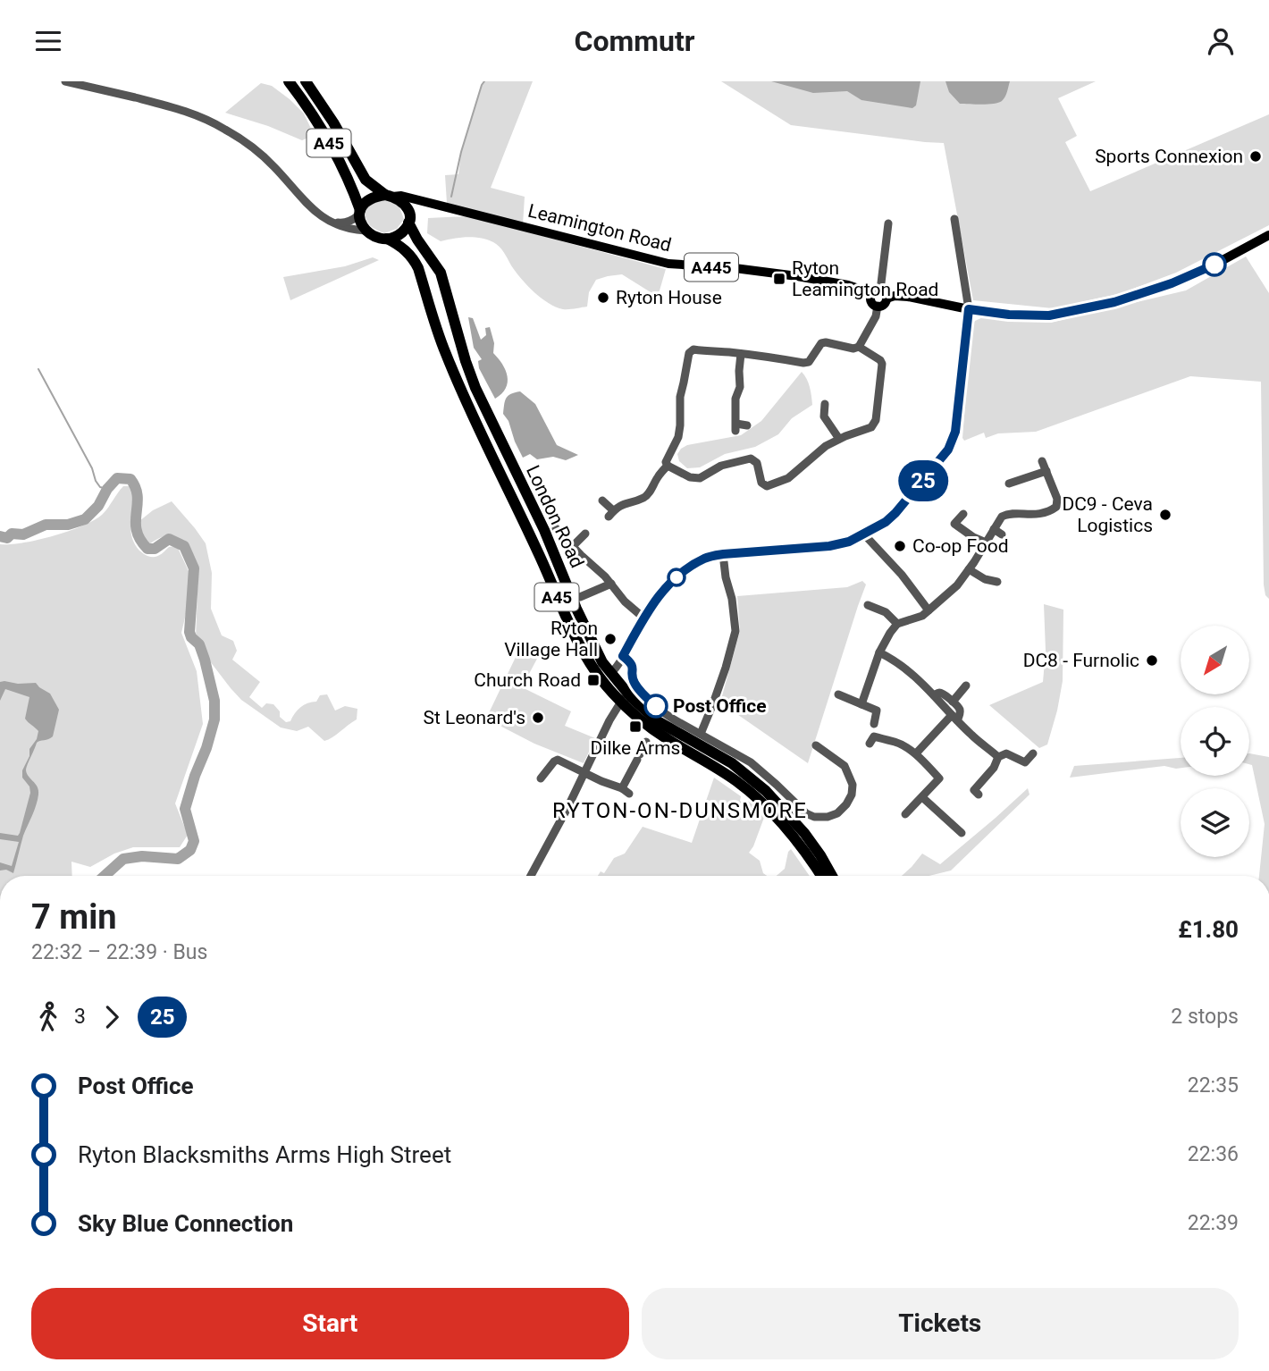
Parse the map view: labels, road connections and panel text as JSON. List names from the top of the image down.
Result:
{
  "streets": {
    "highway": ["A45", "London Road"],
    "main road": ["Leamington Road", "A445"]
  },
  "crossings": [
    ["A45", "Leamington Road"],
    ["A45", "London Road"],
    ["Leamington Road", "London Road"]
  ],
  "districts": ["RYTON-ON-DUNSMORE"],
  "places": {
    "other": [
      "Sports Connexion",
      "Ryton House",
      "DC9 - Ceva Logistics",
      "Co-op Food",
      "Ryton Village Hall",
      "DC8 - Furnolic",
      "Post Office",
      "St Leonard's"
    ],
    "transit": ["Ryton Leamington Road", "Church Road", "Dilke Arms"]
  },
  "lines": ["bus line 25"],
  "north": "bottom left",
  "page": {
    "header": "Commutr",
    "on_map": "25",
    "heading": ["7 min", "22:32 – 22:39 · Bus", "£1.80"],
    "legs": ["3", "25", "2 stops"],
    "list": [
      {
        "name": "Post Office",
        "value": "22:35"
      },
      {
        "name": "Ryton Blacksmiths Arms High Street",
        "value": "22:36"
      },
      {
        "name": "Sky Blue Connection",
        "value": "22:39"
      }
    ],
    "buttons": ["Start", "Tickets"]
  }
}
